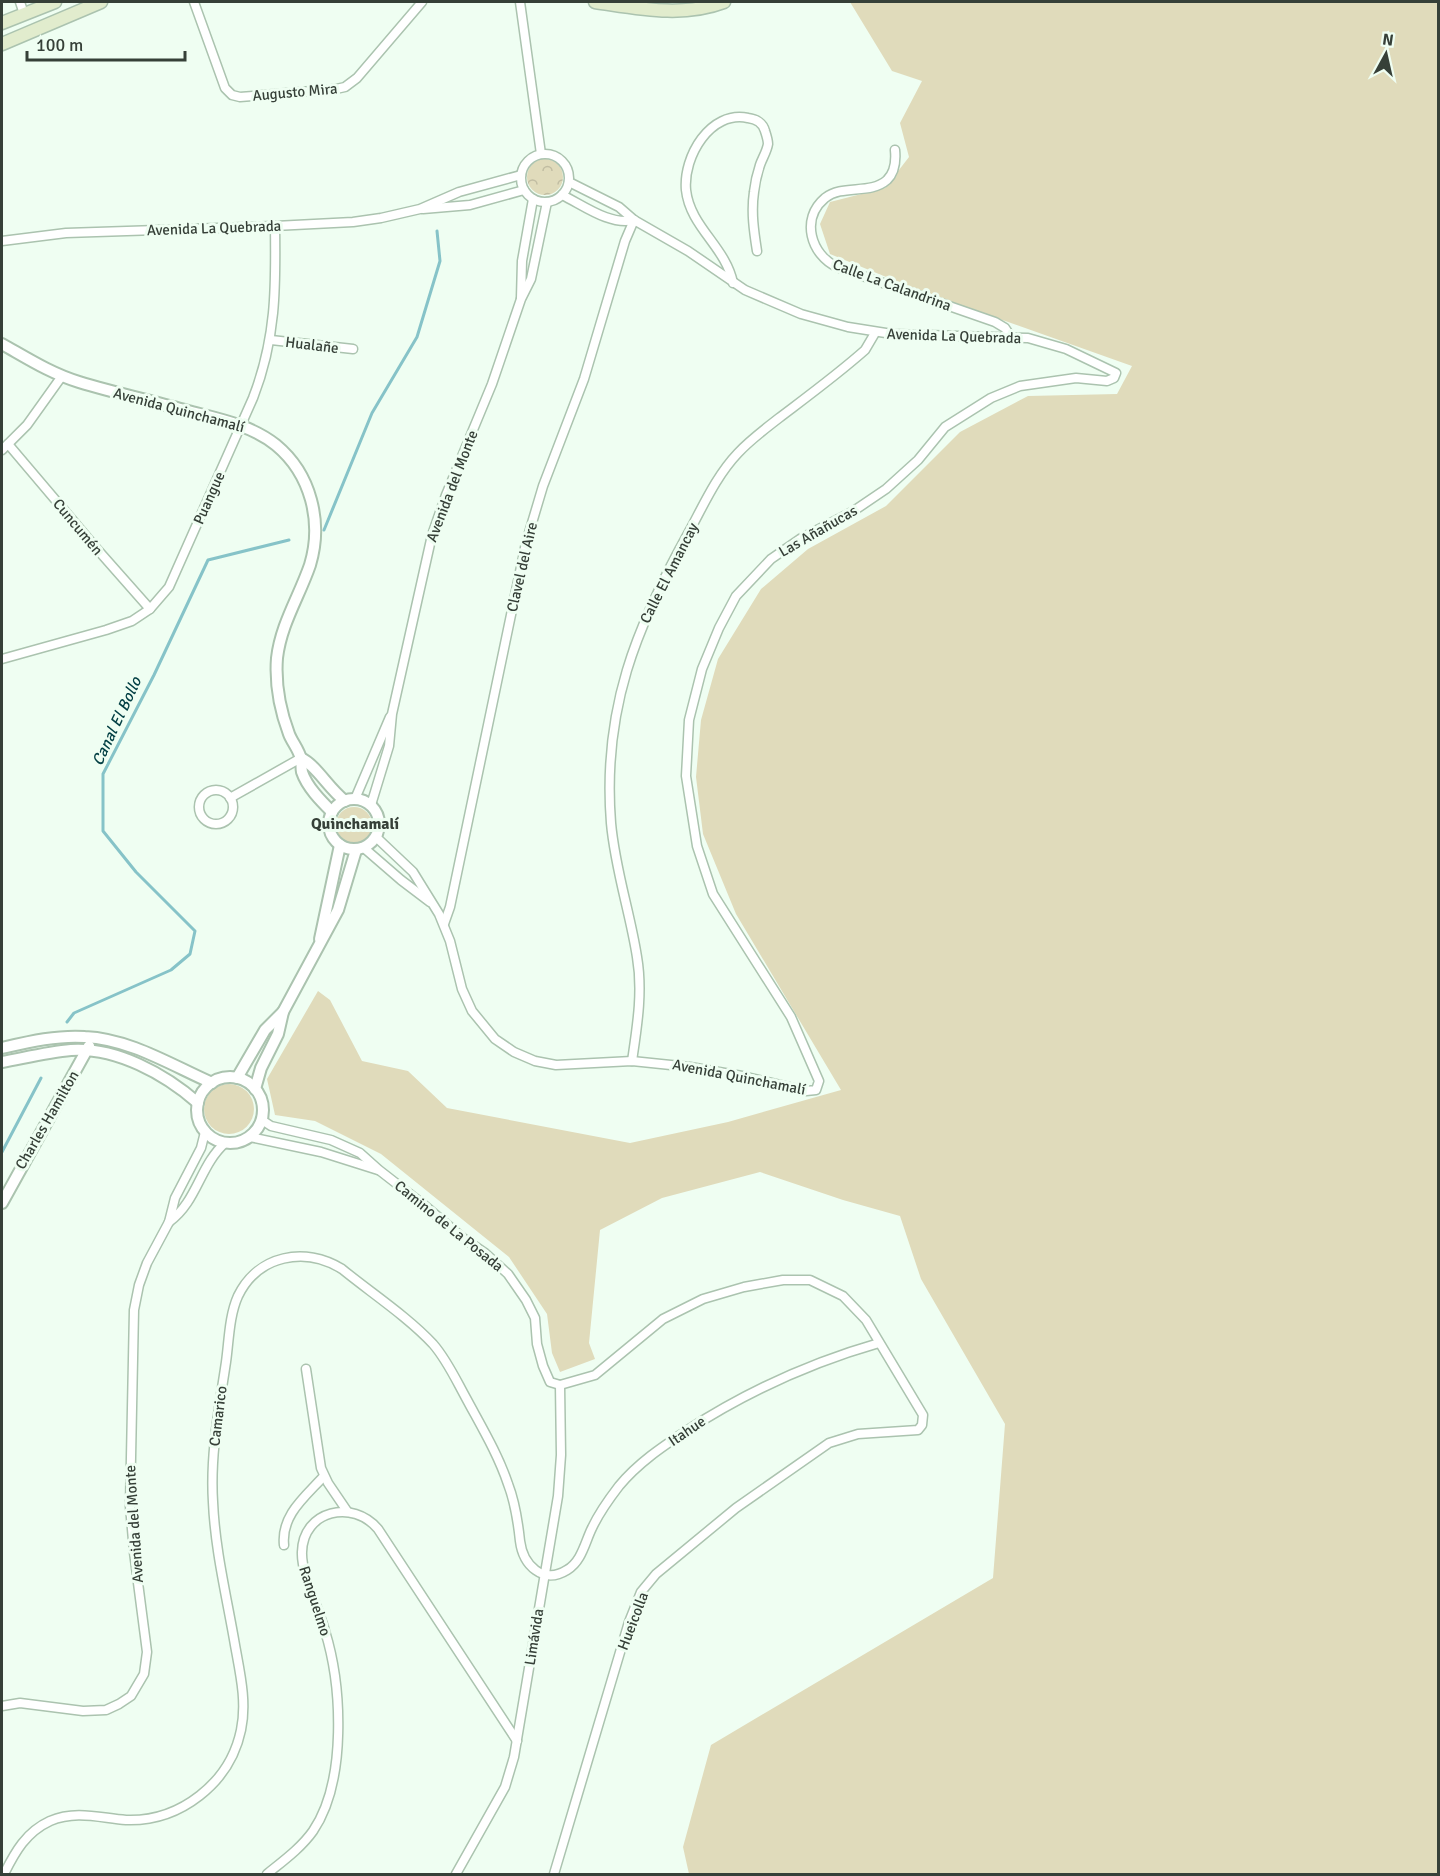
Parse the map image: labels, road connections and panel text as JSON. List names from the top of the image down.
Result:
{
  "streets": {
    "street": [
      "Augusto Mira",
      "Avenida La Quebrada",
      "Calle La Calandrina",
      "Hualañe",
      "Avenida Quinchamalí",
      "Avenida del Monte",
      "Puangue",
      "Cuncumén",
      "Las Añañucas",
      "Clavel del Aire",
      "Calle El Amancay",
      "Charles Hamilton",
      "Camino de La Posada",
      "Camarico",
      "Itahue",
      "Ranguelmo",
      "Hueicolla",
      "Limávida"
    ]
  },
  "crossings": [
    ["Avenida La Quebrada", "Calle La Calandrina"],
    ["Avenida La Quebrada", "Avenida del Monte"],
    ["Avenida La Quebrada", "Puangue"],
    ["Avenida La Quebrada", "Las Añañucas"],
    ["Avenida La Quebrada", "Clavel del Aire"],
    ["Avenida La Quebrada", "Calle El Amancay"],
    ["Hualañe", "Puangue"],
    ["Avenida Quinchamalí", "Avenida del Monte"],
    ["Avenida Quinchamalí", "Puangue"],
    ["Avenida Quinchamalí", "Las Añañucas"],
    ["Avenida Quinchamalí", "Clavel del Aire"],
    ["Avenida Quinchamalí", "Calle El Amancay"],
    ["Avenida del Monte", "Camino de La Posada"],
    ["Puangue", "Cuncumén"],
    ["Camino de La Posada", "Limávida"],
    ["Camarico", "Itahue"],
    ["Camarico", "Limávida"],
    ["Itahue", "Hueicolla"],
    ["Itahue", "Limávida"]
  ],
  "districts": ["Quinchamalí"],
  "water": ["Canal El Bollo"],
  "scale_bar": "100 m",
  "north": "top"
}
